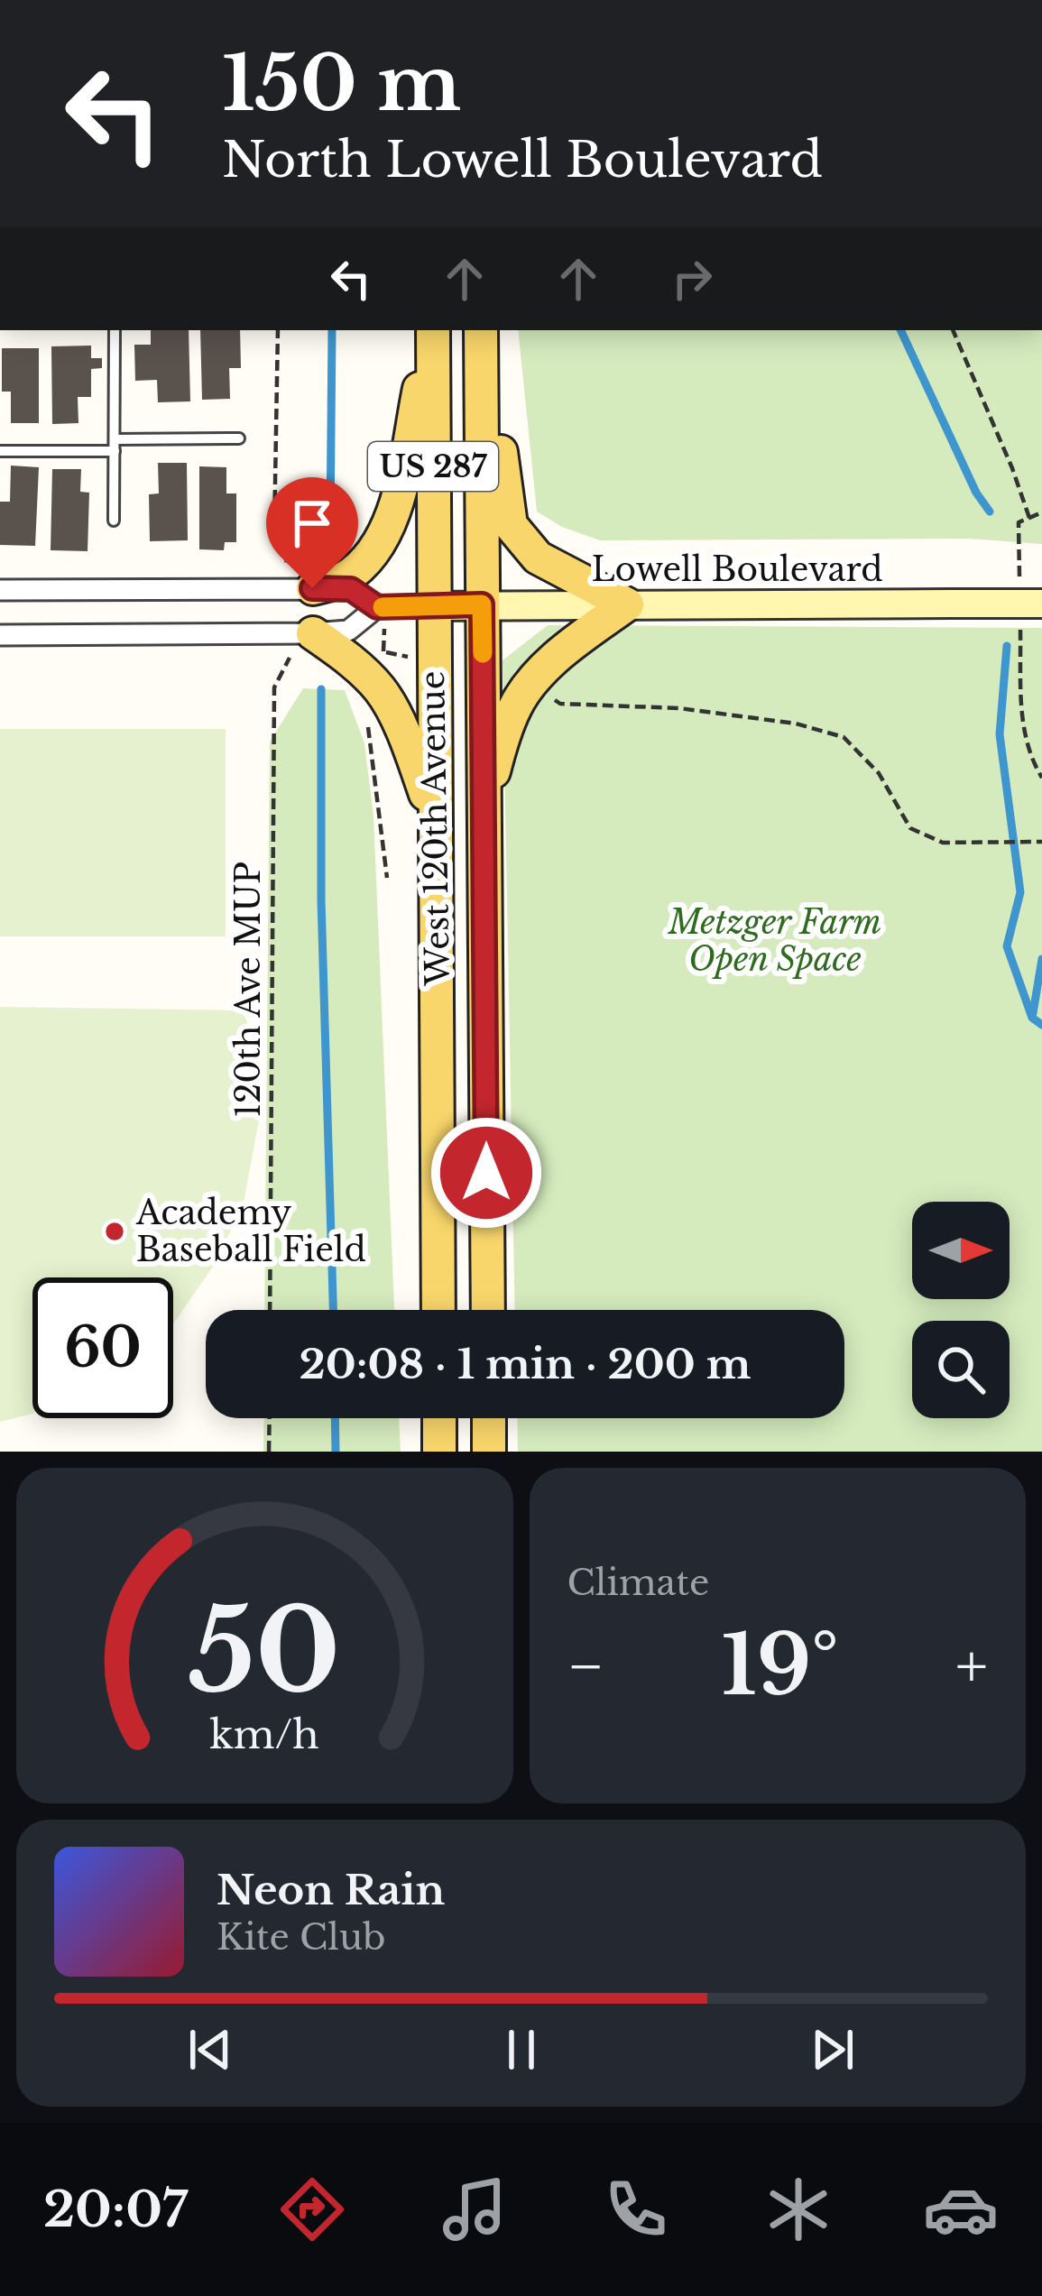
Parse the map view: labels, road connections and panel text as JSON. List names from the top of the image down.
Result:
{
  "streets": {
    "main road": ["US 287", "Lowell Boulevard", "West 120th Avenue"],
    "path": ["120th Ave MUP"]
  },
  "crossings": [
    ["Lowell Boulevard", "West 120th Avenue"]
  ],
  "parks": ["Metzger Farm Open Space"],
  "places": ["Academy Baseball Field"],
  "north": "right",
  "page": {
    "turn": ["150 m", "North Lowell Boulevard"],
    "limit": "60",
    "trip": "20:08 · 1 min · 200 m",
    "tile": "Climate",
    "heat": ["−", "19°", "+"],
    "song": ["Neon Rain", "Kite Club"],
    "tabs": "20:07",
    "gauge": ["50", "km/h"]
  }
}
